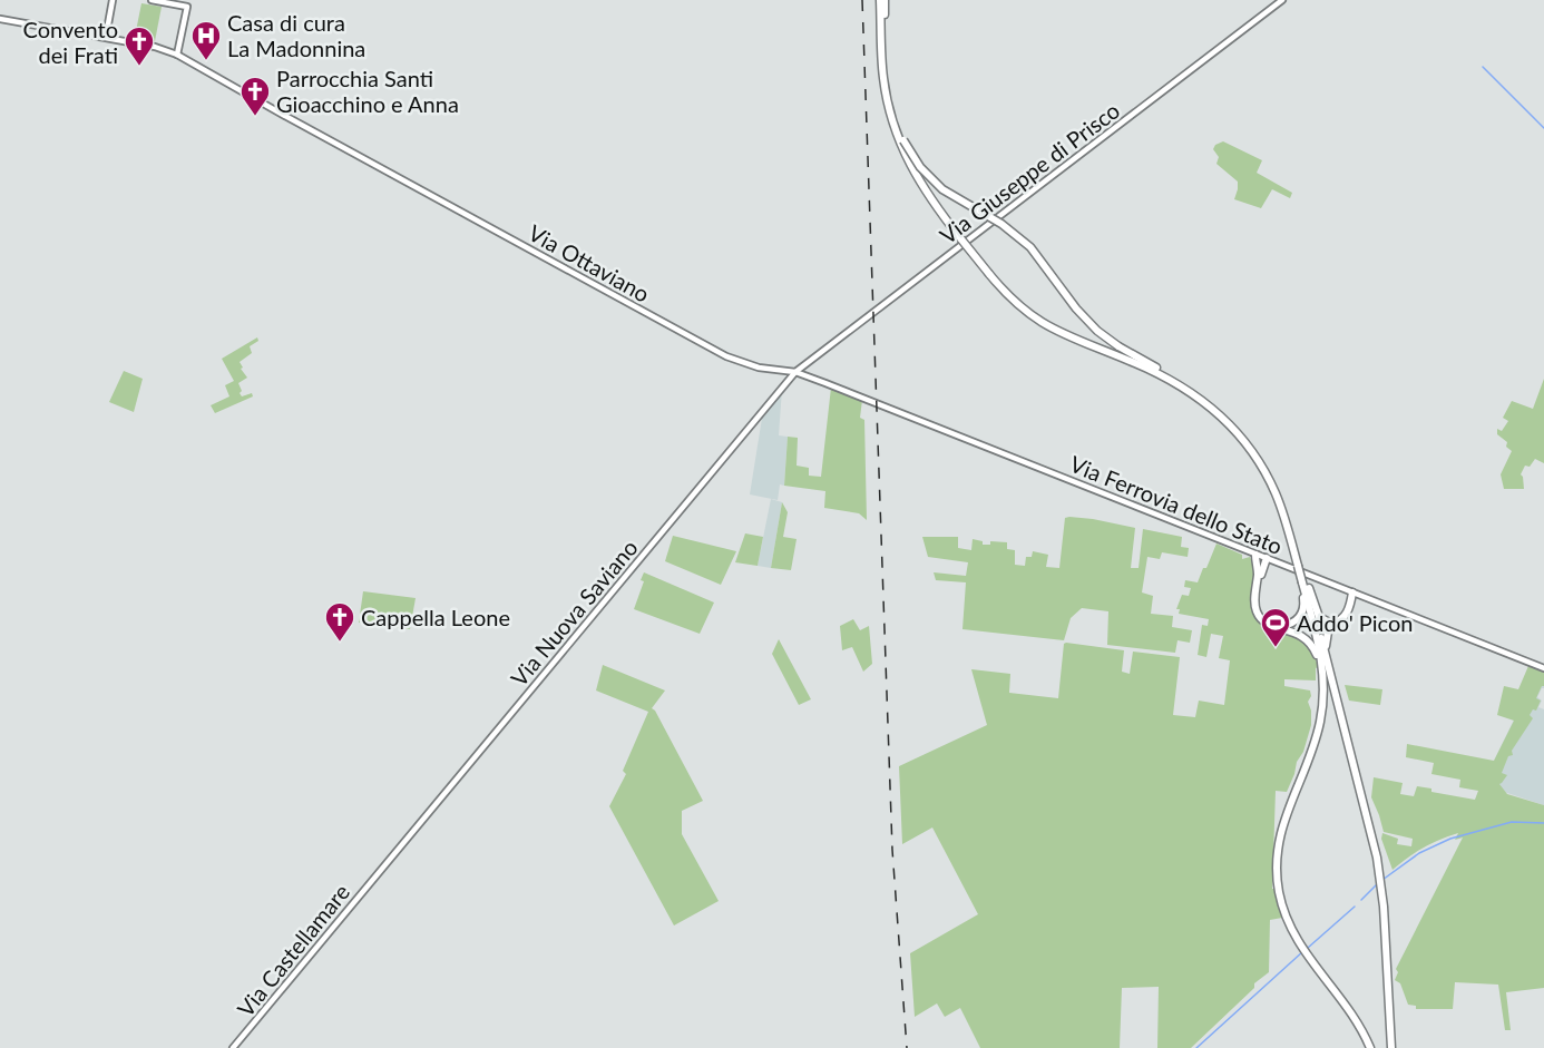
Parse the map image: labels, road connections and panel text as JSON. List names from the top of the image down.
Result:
{
  "streets": {
    "main road": [
      "Via Giuseppe di Prisco",
      "Via Ottaviano",
      "Via Ferrovia dello Stato",
      "Via Nuova Saviano",
      "Via Castellamare"
    ]
  },
  "crossings": [
    ["Via Giuseppe di Prisco", "Via Ottaviano"],
    ["Via Giuseppe di Prisco", "Via Ferrovia dello Stato"],
    ["Via Giuseppe di Prisco", "Via Nuova Saviano"],
    ["Via Ottaviano", "Via Ferrovia dello Stato"],
    ["Via Ottaviano", "Via Nuova Saviano"],
    ["Via Ferrovia dello Stato", "Via Nuova Saviano"],
    ["Via Nuova Saviano", "Via Castellamare"]
  ],
  "places": {
    "hospital": ["Casa di cura La Madonnina"],
    "church": ["Convento dei Frati", "Parrocchia Santi Gioacchino e Anna", "Cappella Leone"],
    "sports": ["Addo' Picon"]
  }
}
